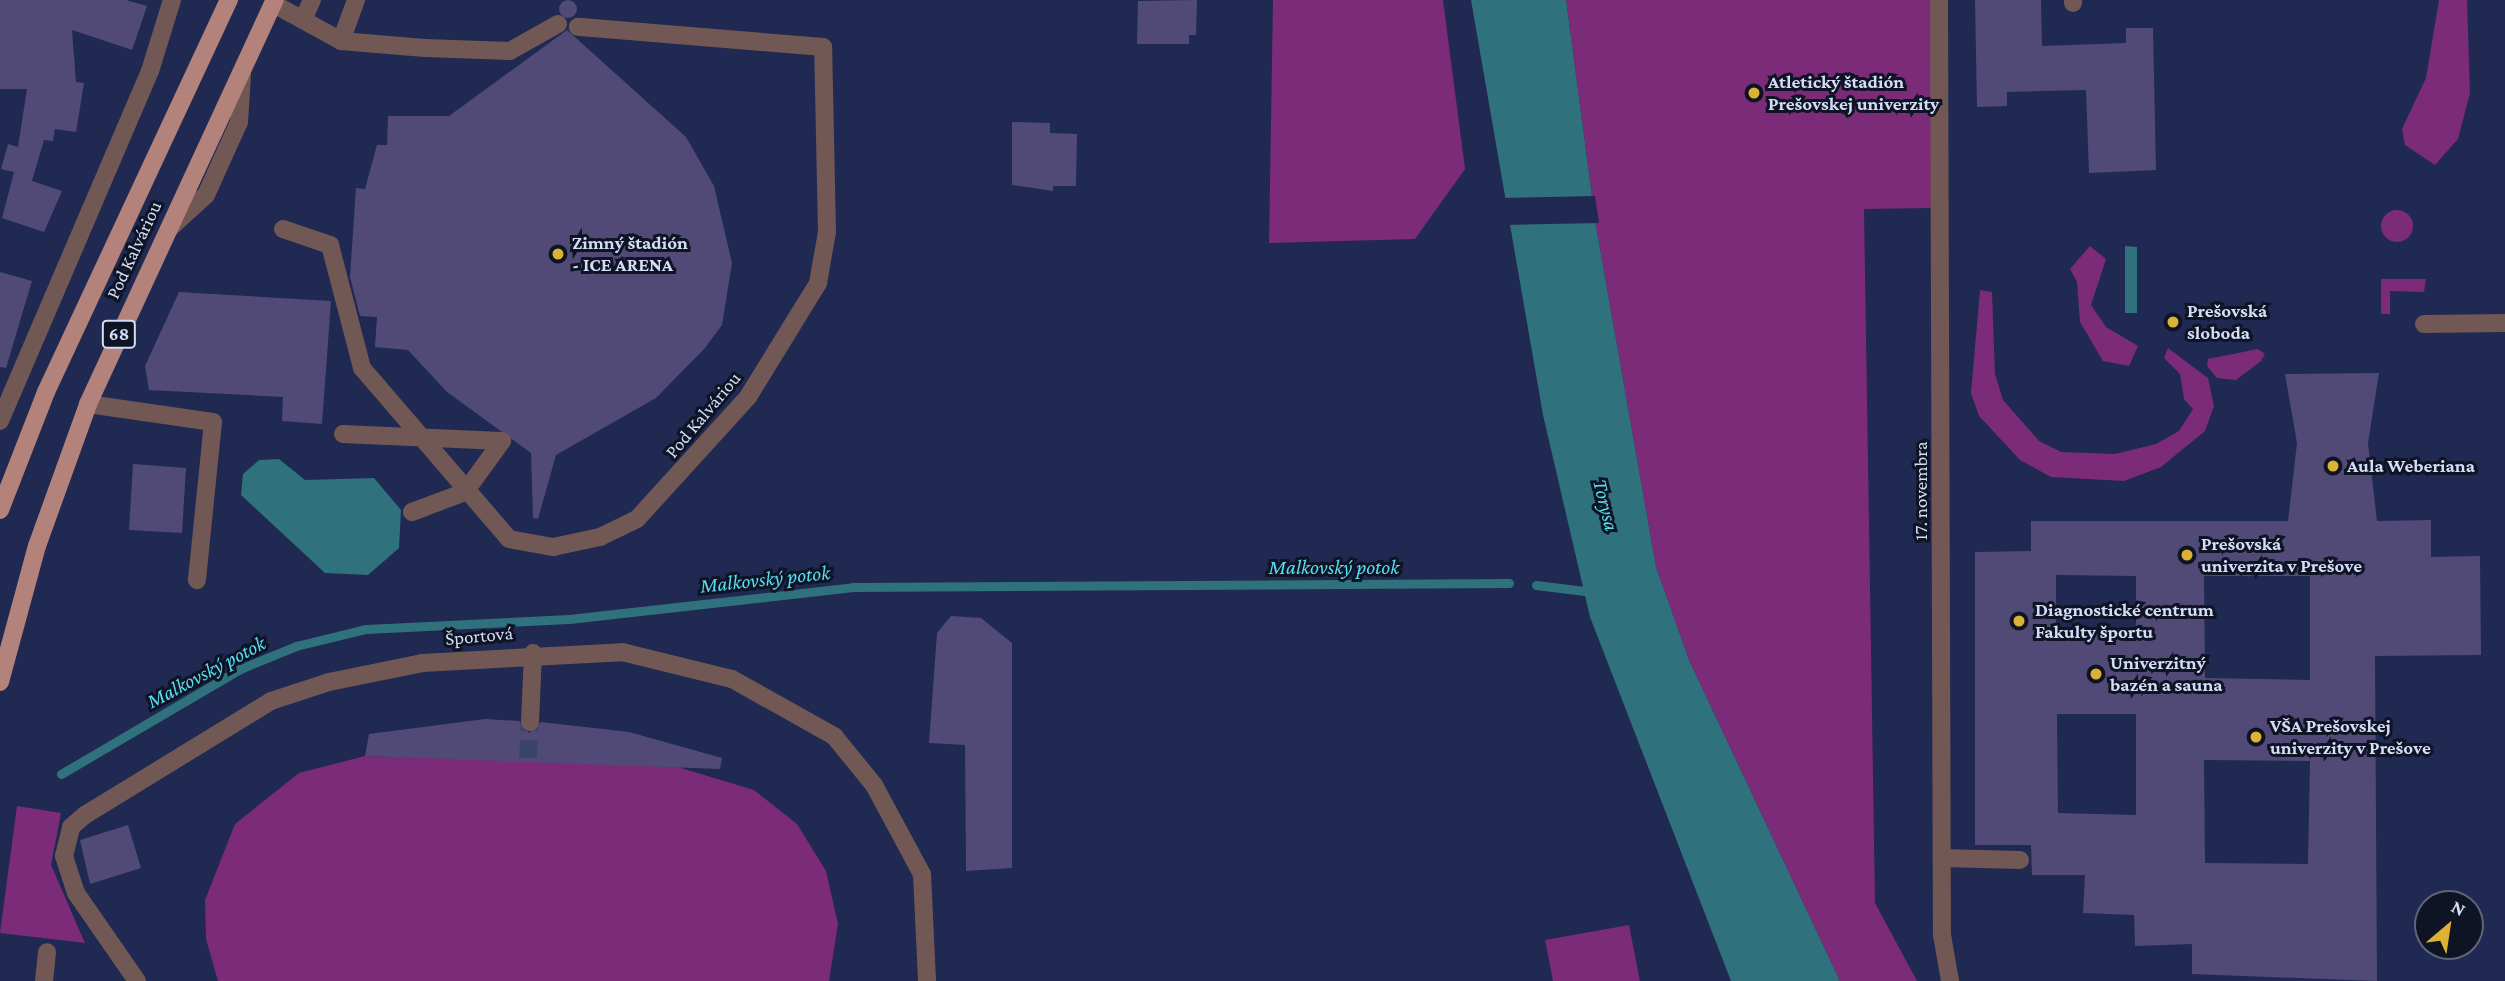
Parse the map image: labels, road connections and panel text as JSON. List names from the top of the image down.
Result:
{
  "streets": {
    "main road": ["Pod Kalváriou", "68"],
    "street": ["17. novembra", "Športová"]
  },
  "water": ["Torysa", "Malkovský potok"],
  "places": [
    "Atletický štadión Prešovskej univerzity",
    "Zimný štadión - ICE ARENA",
    "Prešovská sloboda",
    "Aula Weberiana",
    "Prešovská univerzita v Prešove",
    "Diagnostické centrum Fakulty športu",
    "Univerzitný bazén a sauna",
    "VŠA Prešovskej univerzity v Prešove"
  ],
  "north": "top right"
}
